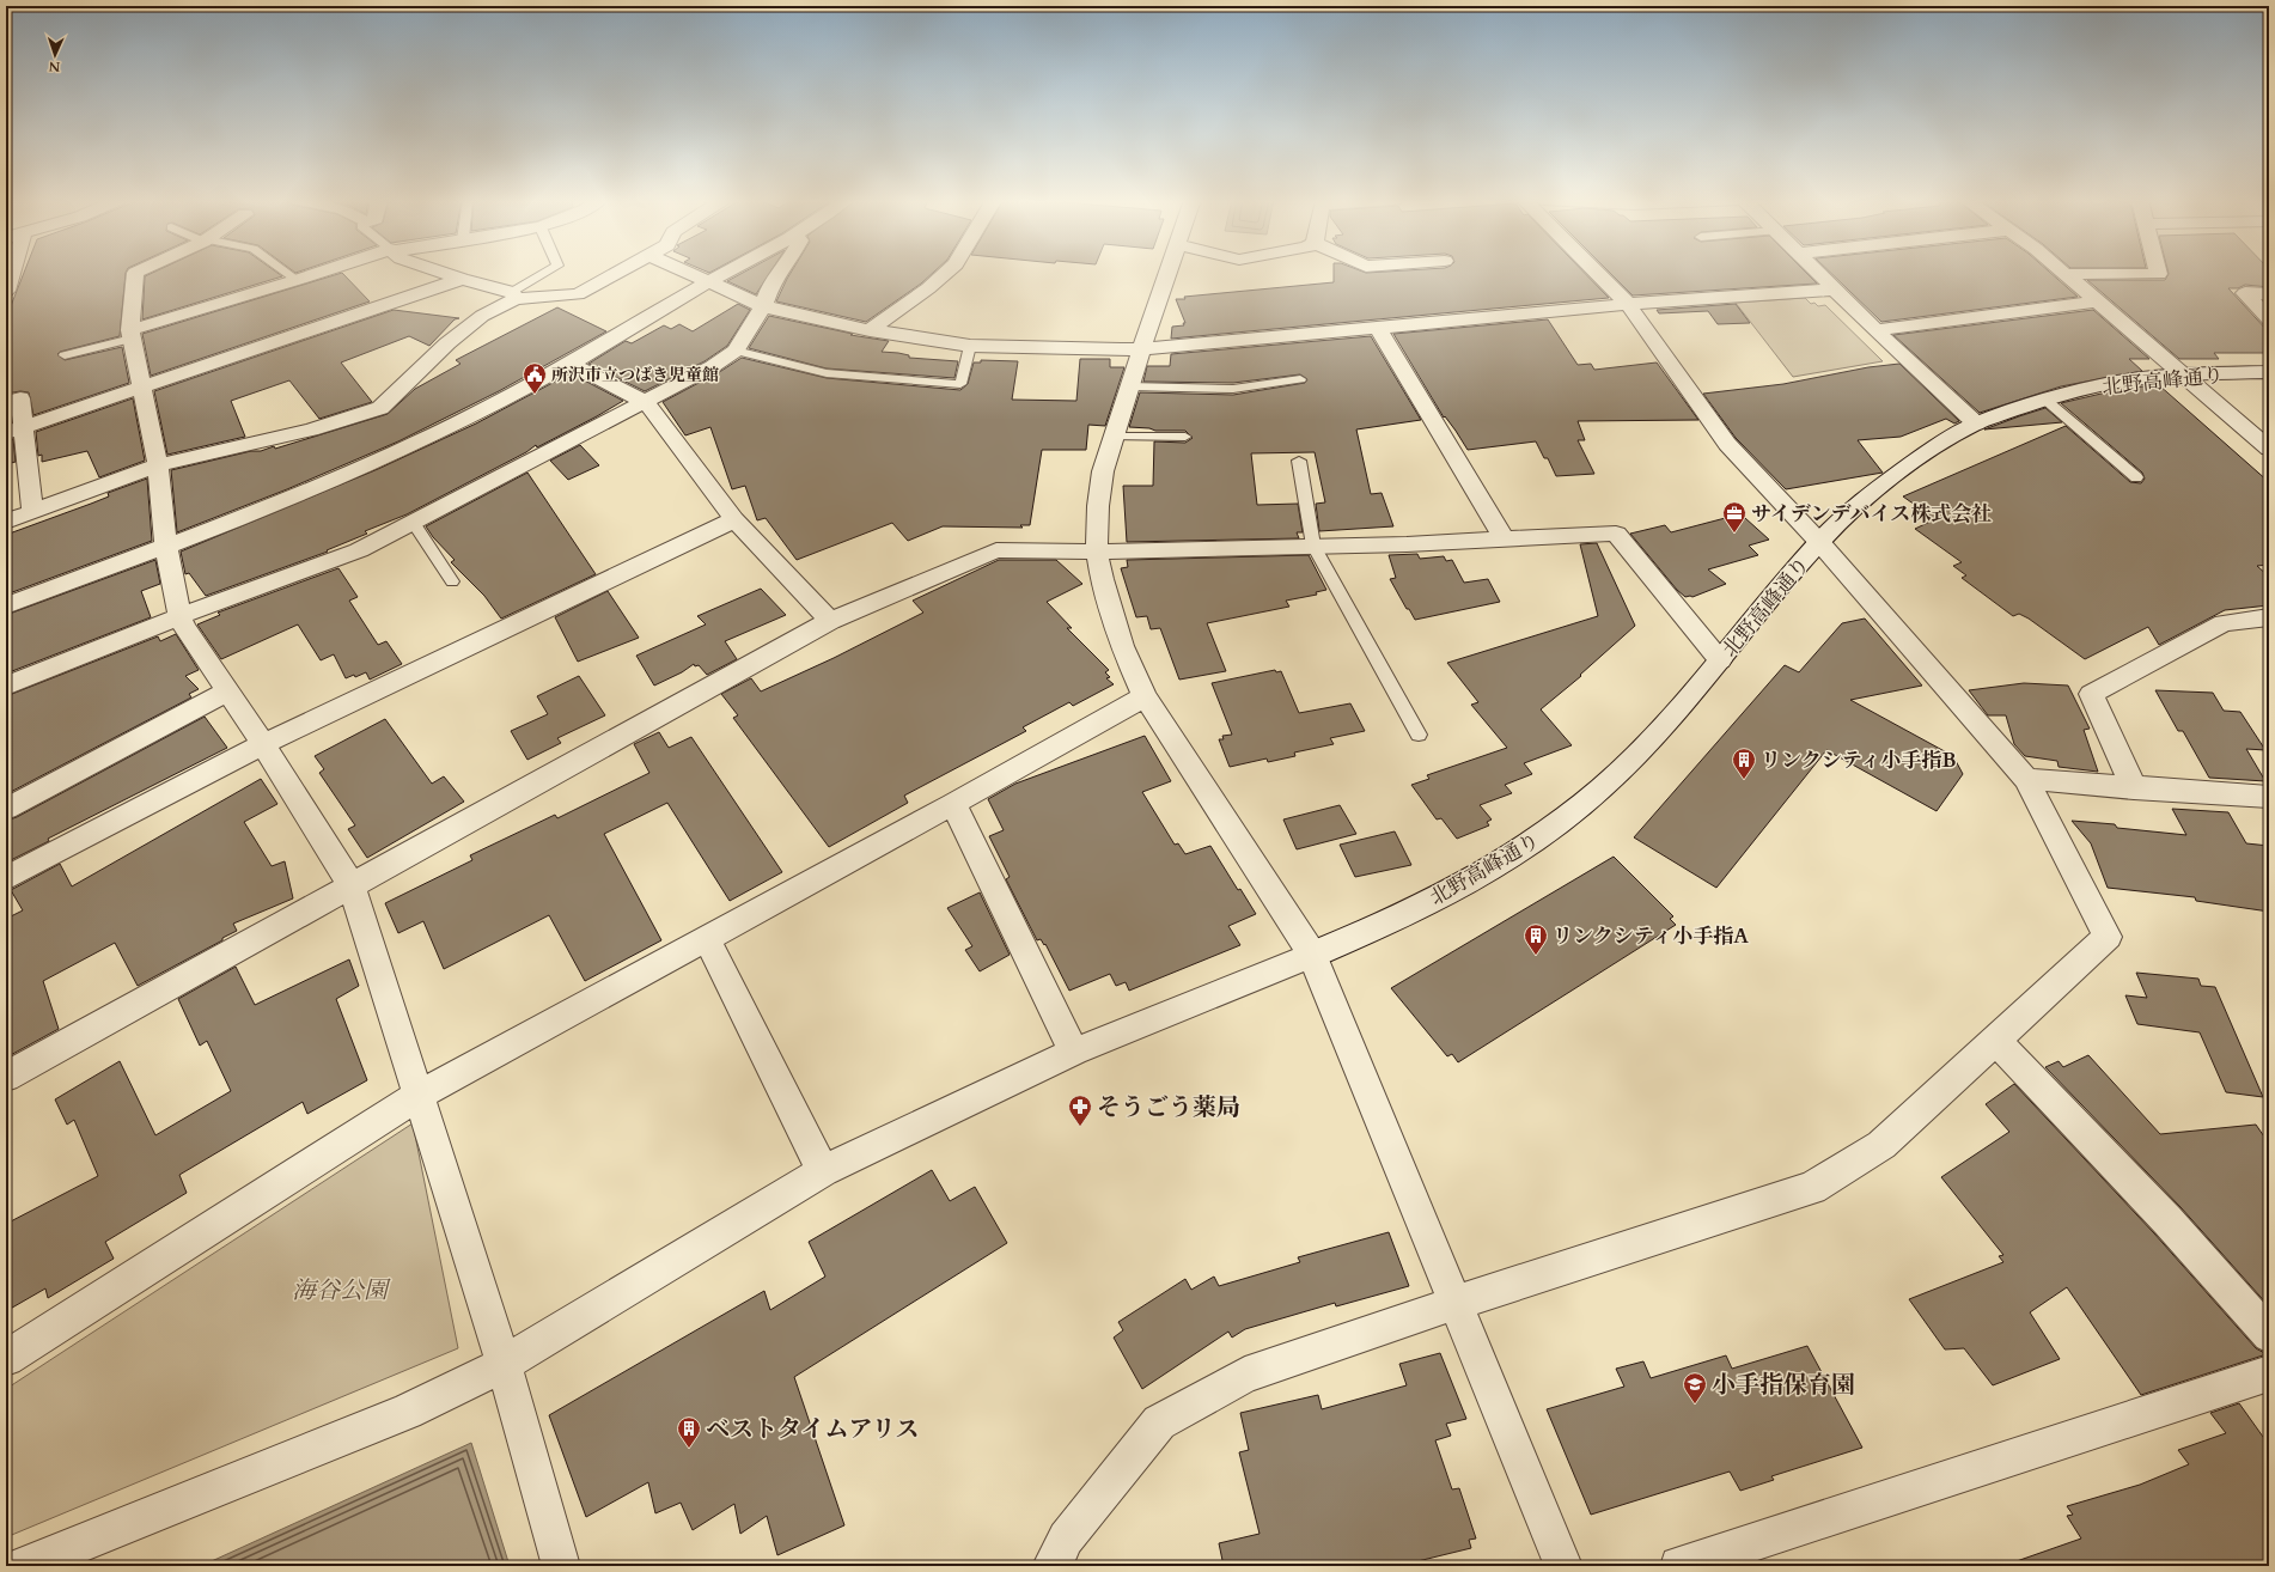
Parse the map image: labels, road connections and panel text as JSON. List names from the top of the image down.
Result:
{
  "streets": {
    "street": ["北野高峰通り"]
  },
  "parks": ["海谷公園"],
  "places": {
    "public building": ["所沢市立つばき児童館"],
    "office": ["サイデンデバイス株式会社"],
    "building": ["リンクシティ小手指B", "リンクシティ小手指A", "ベストタイムアリス"],
    "pharmacy": ["そうごう薬局"],
    "school or university": ["小手指保育園"]
  },
  "north": "bottom"
}
